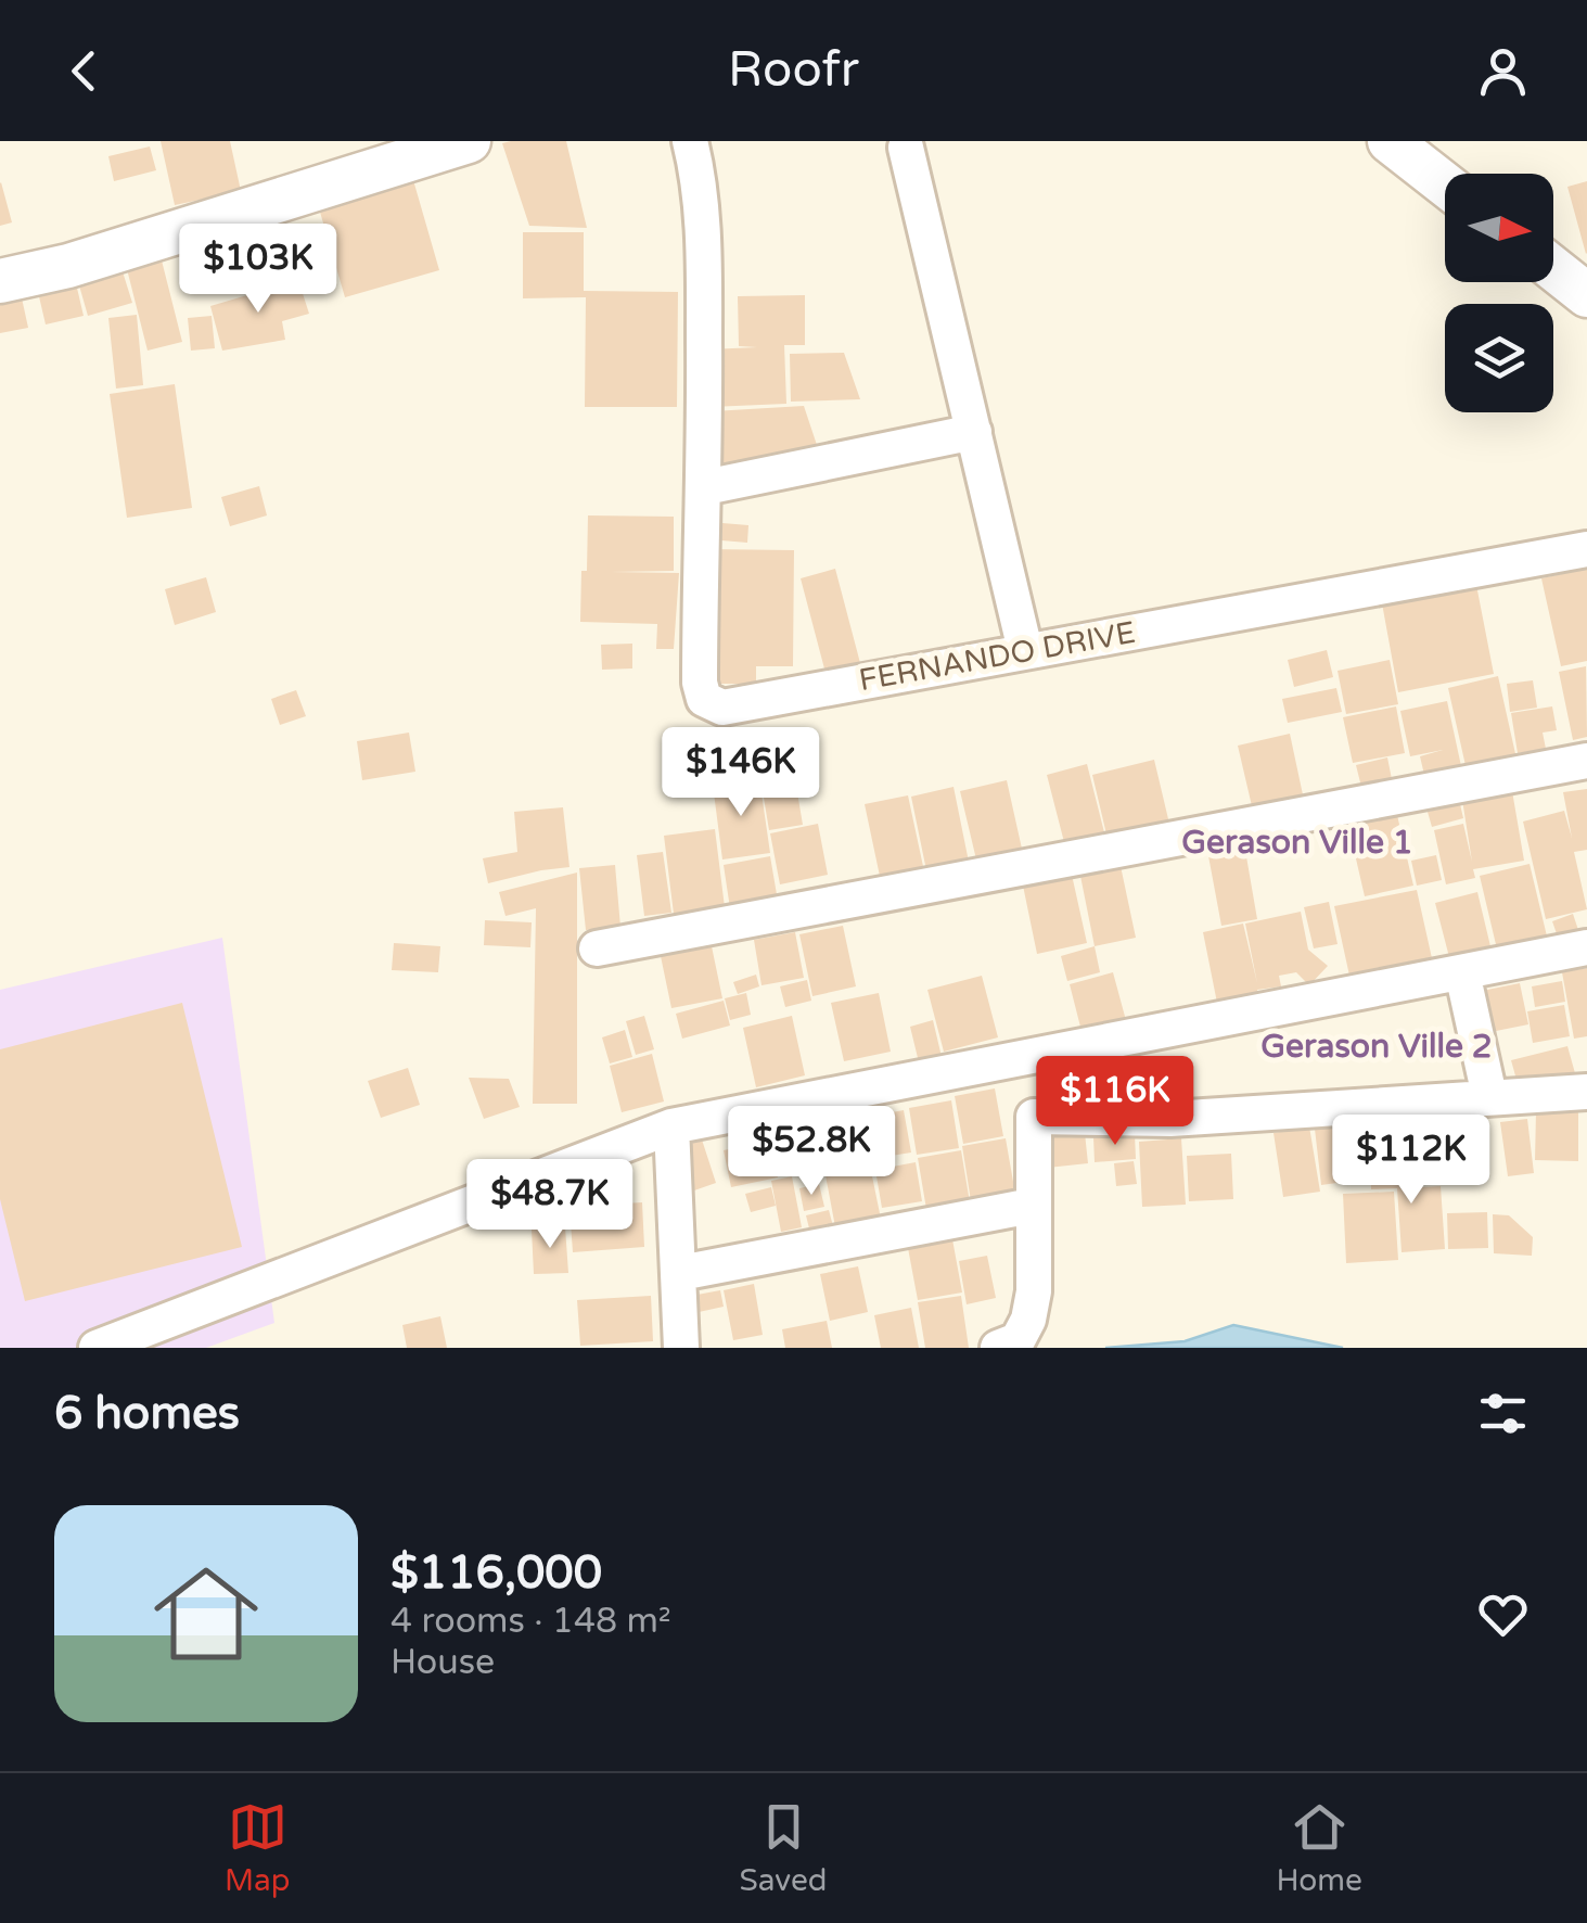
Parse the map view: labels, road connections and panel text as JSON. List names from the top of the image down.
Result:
{
  "streets": {
    "street": ["FERNANDO DRIVE"]
  },
  "districts": ["Gerason Ville 1", "Gerason Ville 2"],
  "north": "right",
  "page": {
    "header": "Roofr",
    "price": [
      "$103K",
      "$146K",
      "$116K",
      "$52.8K",
      "$112K",
      "$48.7K"
    ],
    "heading": "6 homes",
    "list": [
      {
        "name": "$116,000",
        "note": "4 rooms · 148 m² · House"
      }
    ],
    "tabs": ["Map", "Saved", "Home"]
  }
}
